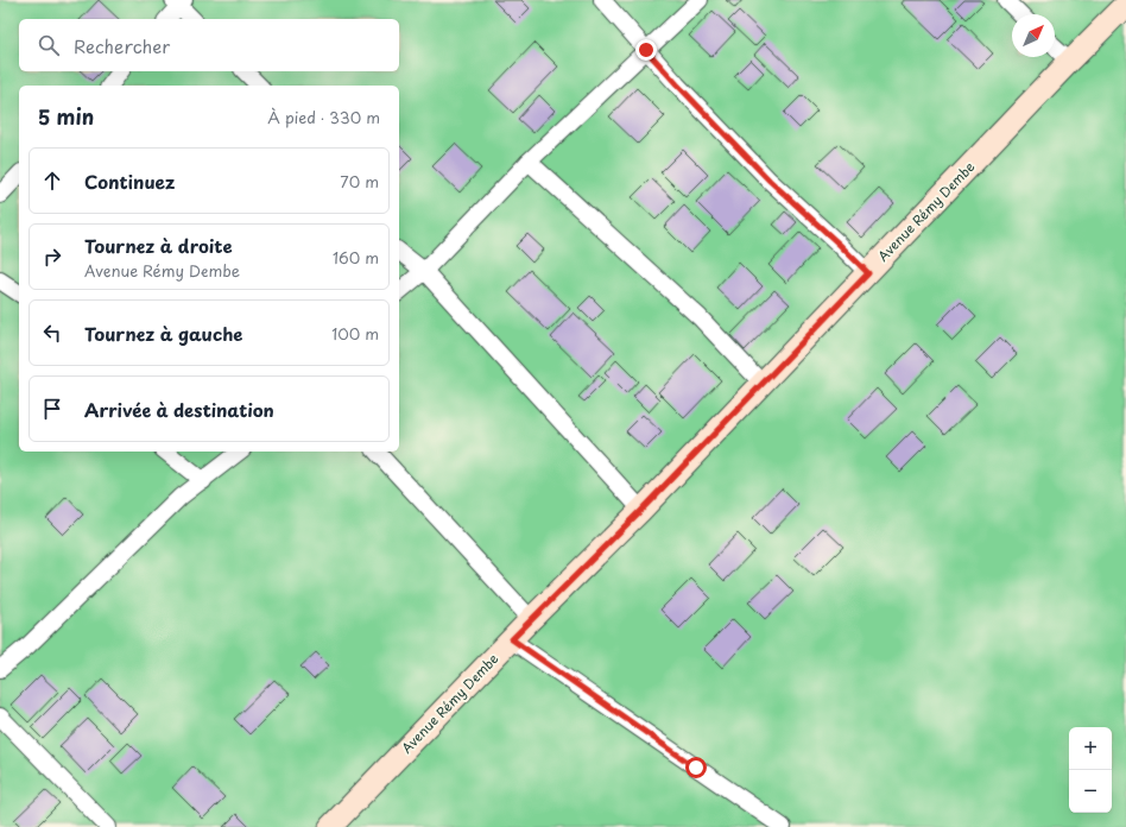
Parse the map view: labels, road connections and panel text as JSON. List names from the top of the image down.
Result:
{
  "streets": {
    "street": ["Avenue Rémy Dembe"]
  },
  "north": "top right",
  "page": {
    "search": "Rechercher",
    "heading": ["5 min", "À pied · 330 m"],
    "list": [
      ["Continuez", "70 m"],
      ["Tournez à droite", "Avenue Rémy Dembe", "160 m"],
      ["Tournez à gauche", "100 m"],
      "Arrivée à destination"
    ],
    "map_buttons": ["+", "−"]
  }
}
